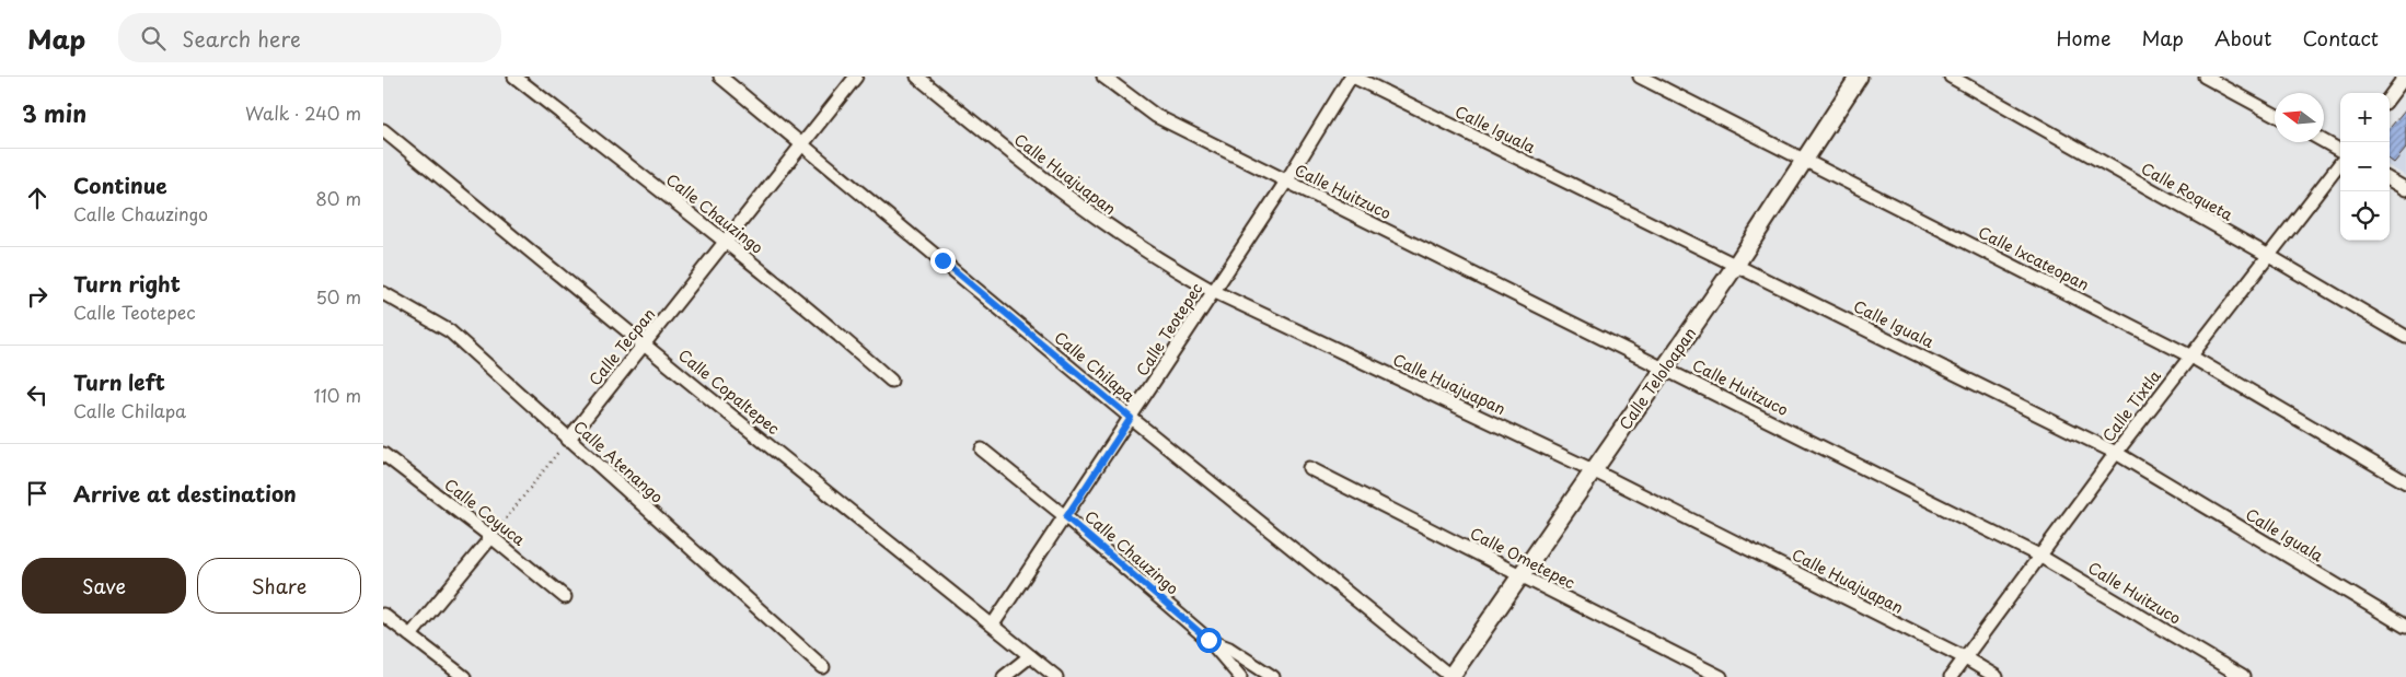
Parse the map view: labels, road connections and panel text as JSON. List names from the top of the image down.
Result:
{
  "streets": {
    "street": [
      "Calle Iguala",
      "Calle Huajuapan",
      "Calle Huitzuco",
      "Calle Roqueta",
      "Calle Chauzingo",
      "Calle Ixcateopan",
      "Calle Teotepec",
      "Calle Tecpan",
      "Calle Chilapa",
      "Calle Teloloapan",
      "Calle Copaltepec",
      "Calle Tixtla",
      "Calle Atenango",
      "Calle Coyuca",
      "Calle Ometepec"
    ]
  },
  "crossings": [
    ["Calle Iguala", "Calle Teotepec"],
    ["Calle Iguala", "Calle Teloloapan"],
    ["Calle Iguala", "Calle Tixtla"],
    ["Calle Huajuapan", "Calle Teotepec"],
    ["Calle Huajuapan", "Calle Teloloapan"],
    ["Calle Huajuapan", "Calle Tixtla"],
    ["Calle Huitzuco", "Calle Teotepec"],
    ["Calle Huitzuco", "Calle Teloloapan"],
    ["Calle Huitzuco", "Calle Tixtla"],
    ["Calle Roqueta", "Calle Tixtla"],
    ["Calle Chauzingo", "Calle Teotepec"],
    ["Calle Chauzingo", "Calle Tecpan"],
    ["Calle Ixcateopan", "Calle Teloloapan"],
    ["Calle Ixcateopan", "Calle Tixtla"],
    ["Calle Teotepec", "Calle Chilapa"],
    ["Calle Teotepec", "Calle Copaltepec"],
    ["Calle Tecpan", "Calle Chilapa"],
    ["Calle Tecpan", "Calle Copaltepec"],
    ["Calle Tecpan", "Calle Atenango"],
    ["Calle Chilapa", "Calle Teloloapan"],
    ["Calle Teloloapan", "Calle Ometepec"]
  ],
  "north": "left",
  "page": {
    "header": "Map",
    "search": "Search here",
    "nav": [
      "Home",
      "Map",
      "About",
      "Contact"
    ],
    "heading": ["3 min", "Walk · 240 m"],
    "map_buttons": ["+", "−"],
    "list": [
      ["Continue", "Calle Chauzingo", "80 m"],
      ["Turn right", "Calle Teotepec", "50 m"],
      ["Turn left", "Calle Chilapa", "110 m"],
      "Arrive at destination"
    ],
    "buttons": ["Save", "Share"]
  }
}
